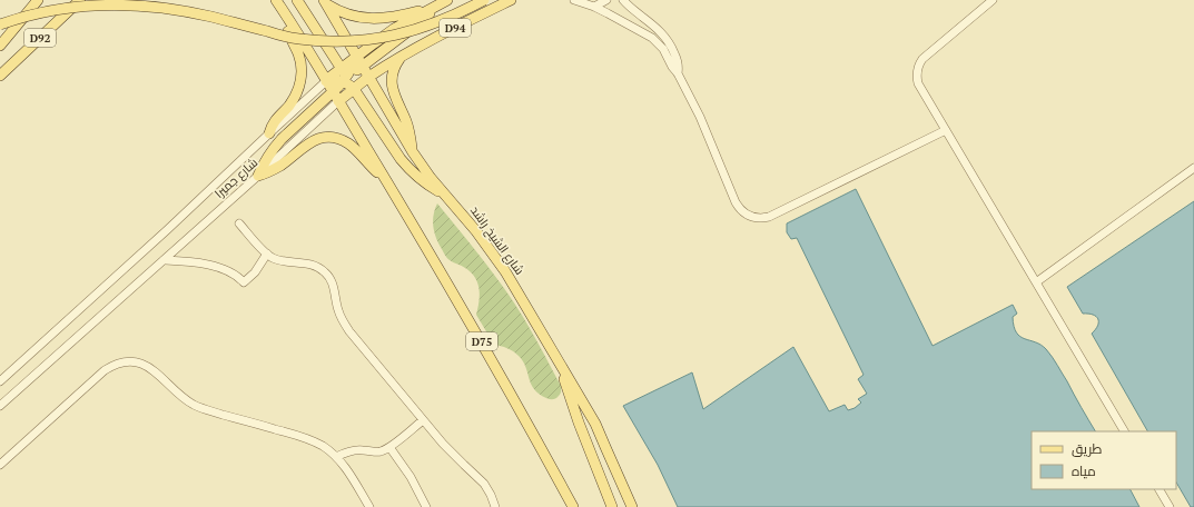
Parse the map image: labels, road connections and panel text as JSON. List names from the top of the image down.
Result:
{
  "streets": {
    "main road": [
      "D94",
      "D92",
      "شارع جميرا",
      "شارع الشيخ راشد",
      "D75"
    ]
  },
  "crossings": [
    ["شارع جميرا", "شارع الشيخ راشد"],
    ["شارع جميرا", "D75"]
  ],
  "legend": ["طريق", "مياه"]
}
